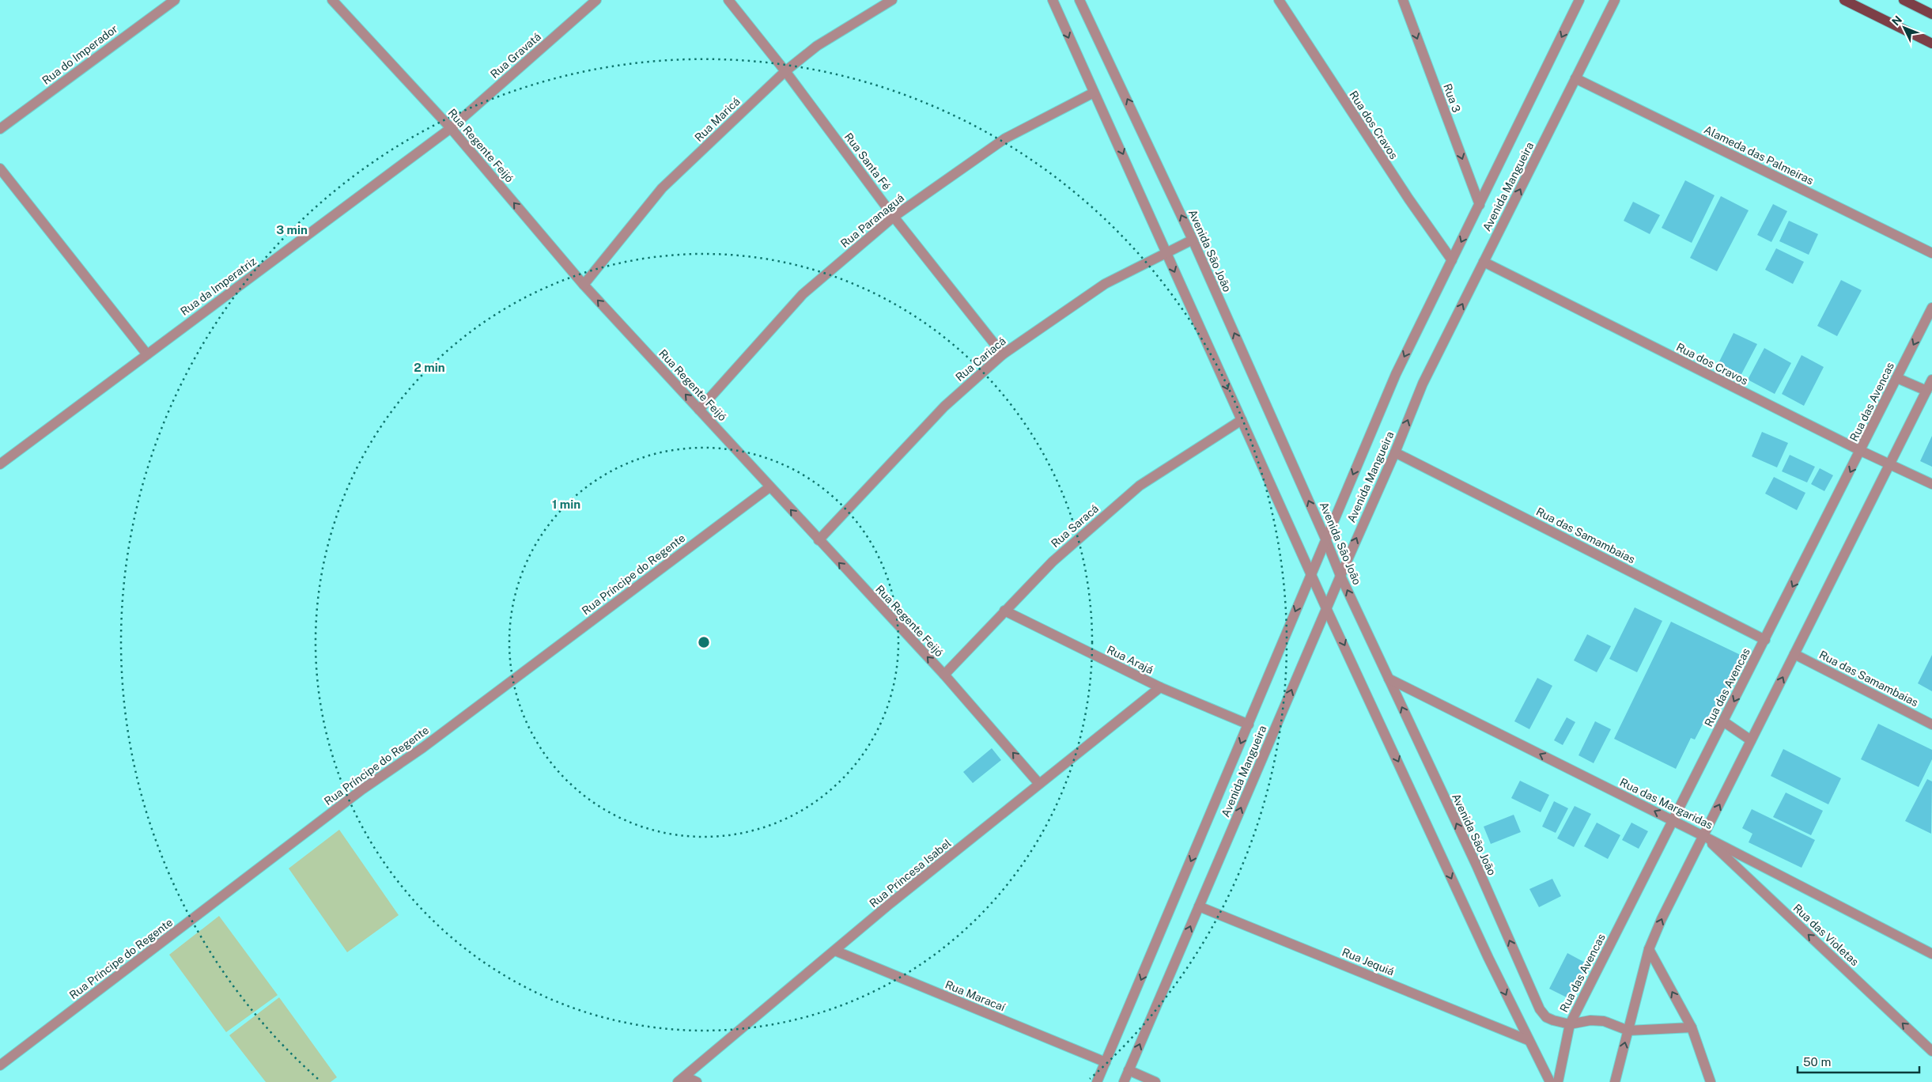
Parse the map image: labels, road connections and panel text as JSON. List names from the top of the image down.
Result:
{
  "streets": {
    "street": [
      "Rua do Imperador",
      "Rua Gravatá",
      "Rua 3",
      "Rua Maricá",
      "Rua dos Cravos",
      "Rua Regente Feijó",
      "Alameda das Palmeiras",
      "Rua Santa Fé",
      "Avenida Mangueira",
      "Rua Paranaguá",
      "Avenida São João",
      "Rua da Imperatriz",
      "Rua Cariacá",
      "Rua das Avencas",
      "Rua Saracá",
      "Rua das Samambaias",
      "Rua Príncipe do Regente",
      "Rua Arajá",
      "Rua das Margaridas",
      "Rua Princesa Isabel",
      "Rua das Violetas",
      "Rua Jequiá",
      "Rua Maracaí"
    ]
  },
  "crossings": [
    ["Rua Gravatá", "Rua Regente Feijó"],
    ["Rua Gravatá", "Rua da Imperatriz"],
    ["Rua 3", "Avenida Mangueira"],
    ["Rua Maricá", "Rua Regente Feijó"],
    ["Rua Maricá", "Rua Santa Fé"],
    ["Rua dos Cravos", "Avenida Mangueira"],
    ["Rua dos Cravos", "Rua das Avencas"],
    ["Rua Regente Feijó", "Rua Paranaguá"],
    ["Rua Regente Feijó", "Rua da Imperatriz"],
    ["Rua Regente Feijó", "Rua Cariacá"],
    ["Rua Regente Feijó", "Rua Saracá"],
    ["Rua Regente Feijó", "Rua Príncipe do Regente"],
    ["Rua Regente Feijó", "Rua Princesa Isabel"],
    ["Alameda das Palmeiras", "Avenida Mangueira"],
    ["Rua Santa Fé", "Rua Paranaguá"],
    ["Rua Santa Fé", "Rua Cariacá"],
    ["Avenida Mangueira", "Avenida São João"],
    ["Avenida Mangueira", "Rua das Samambaias"],
    ["Avenida Mangueira", "Rua Arajá"],
    ["Avenida Mangueira", "Rua Jequiá"],
    ["Avenida Mangueira", "Rua Maracaí"],
    ["Avenida São João", "Rua Cariacá"],
    ["Avenida São João", "Rua das Avencas"],
    ["Avenida São João", "Rua das Margaridas"],
    ["Rua das Avencas", "Rua das Samambaias"],
    ["Rua das Avencas", "Rua das Margaridas"],
    ["Rua Saracá", "Rua Arajá"],
    ["Rua Arajá", "Rua Princesa Isabel"],
    ["Rua das Margaridas", "Rua das Violetas"],
    ["Rua Princesa Isabel", "Rua Maracaí"]
  ],
  "one_way": [
    "Rua 3",
    "Rua Regente Feijó",
    "Rua das Margaridas",
    "Rua das Violetas"
  ],
  "scale_bar": "50 m",
  "north": "top left",
  "rings": ["3 min", "2 min", "1 min"]
}
